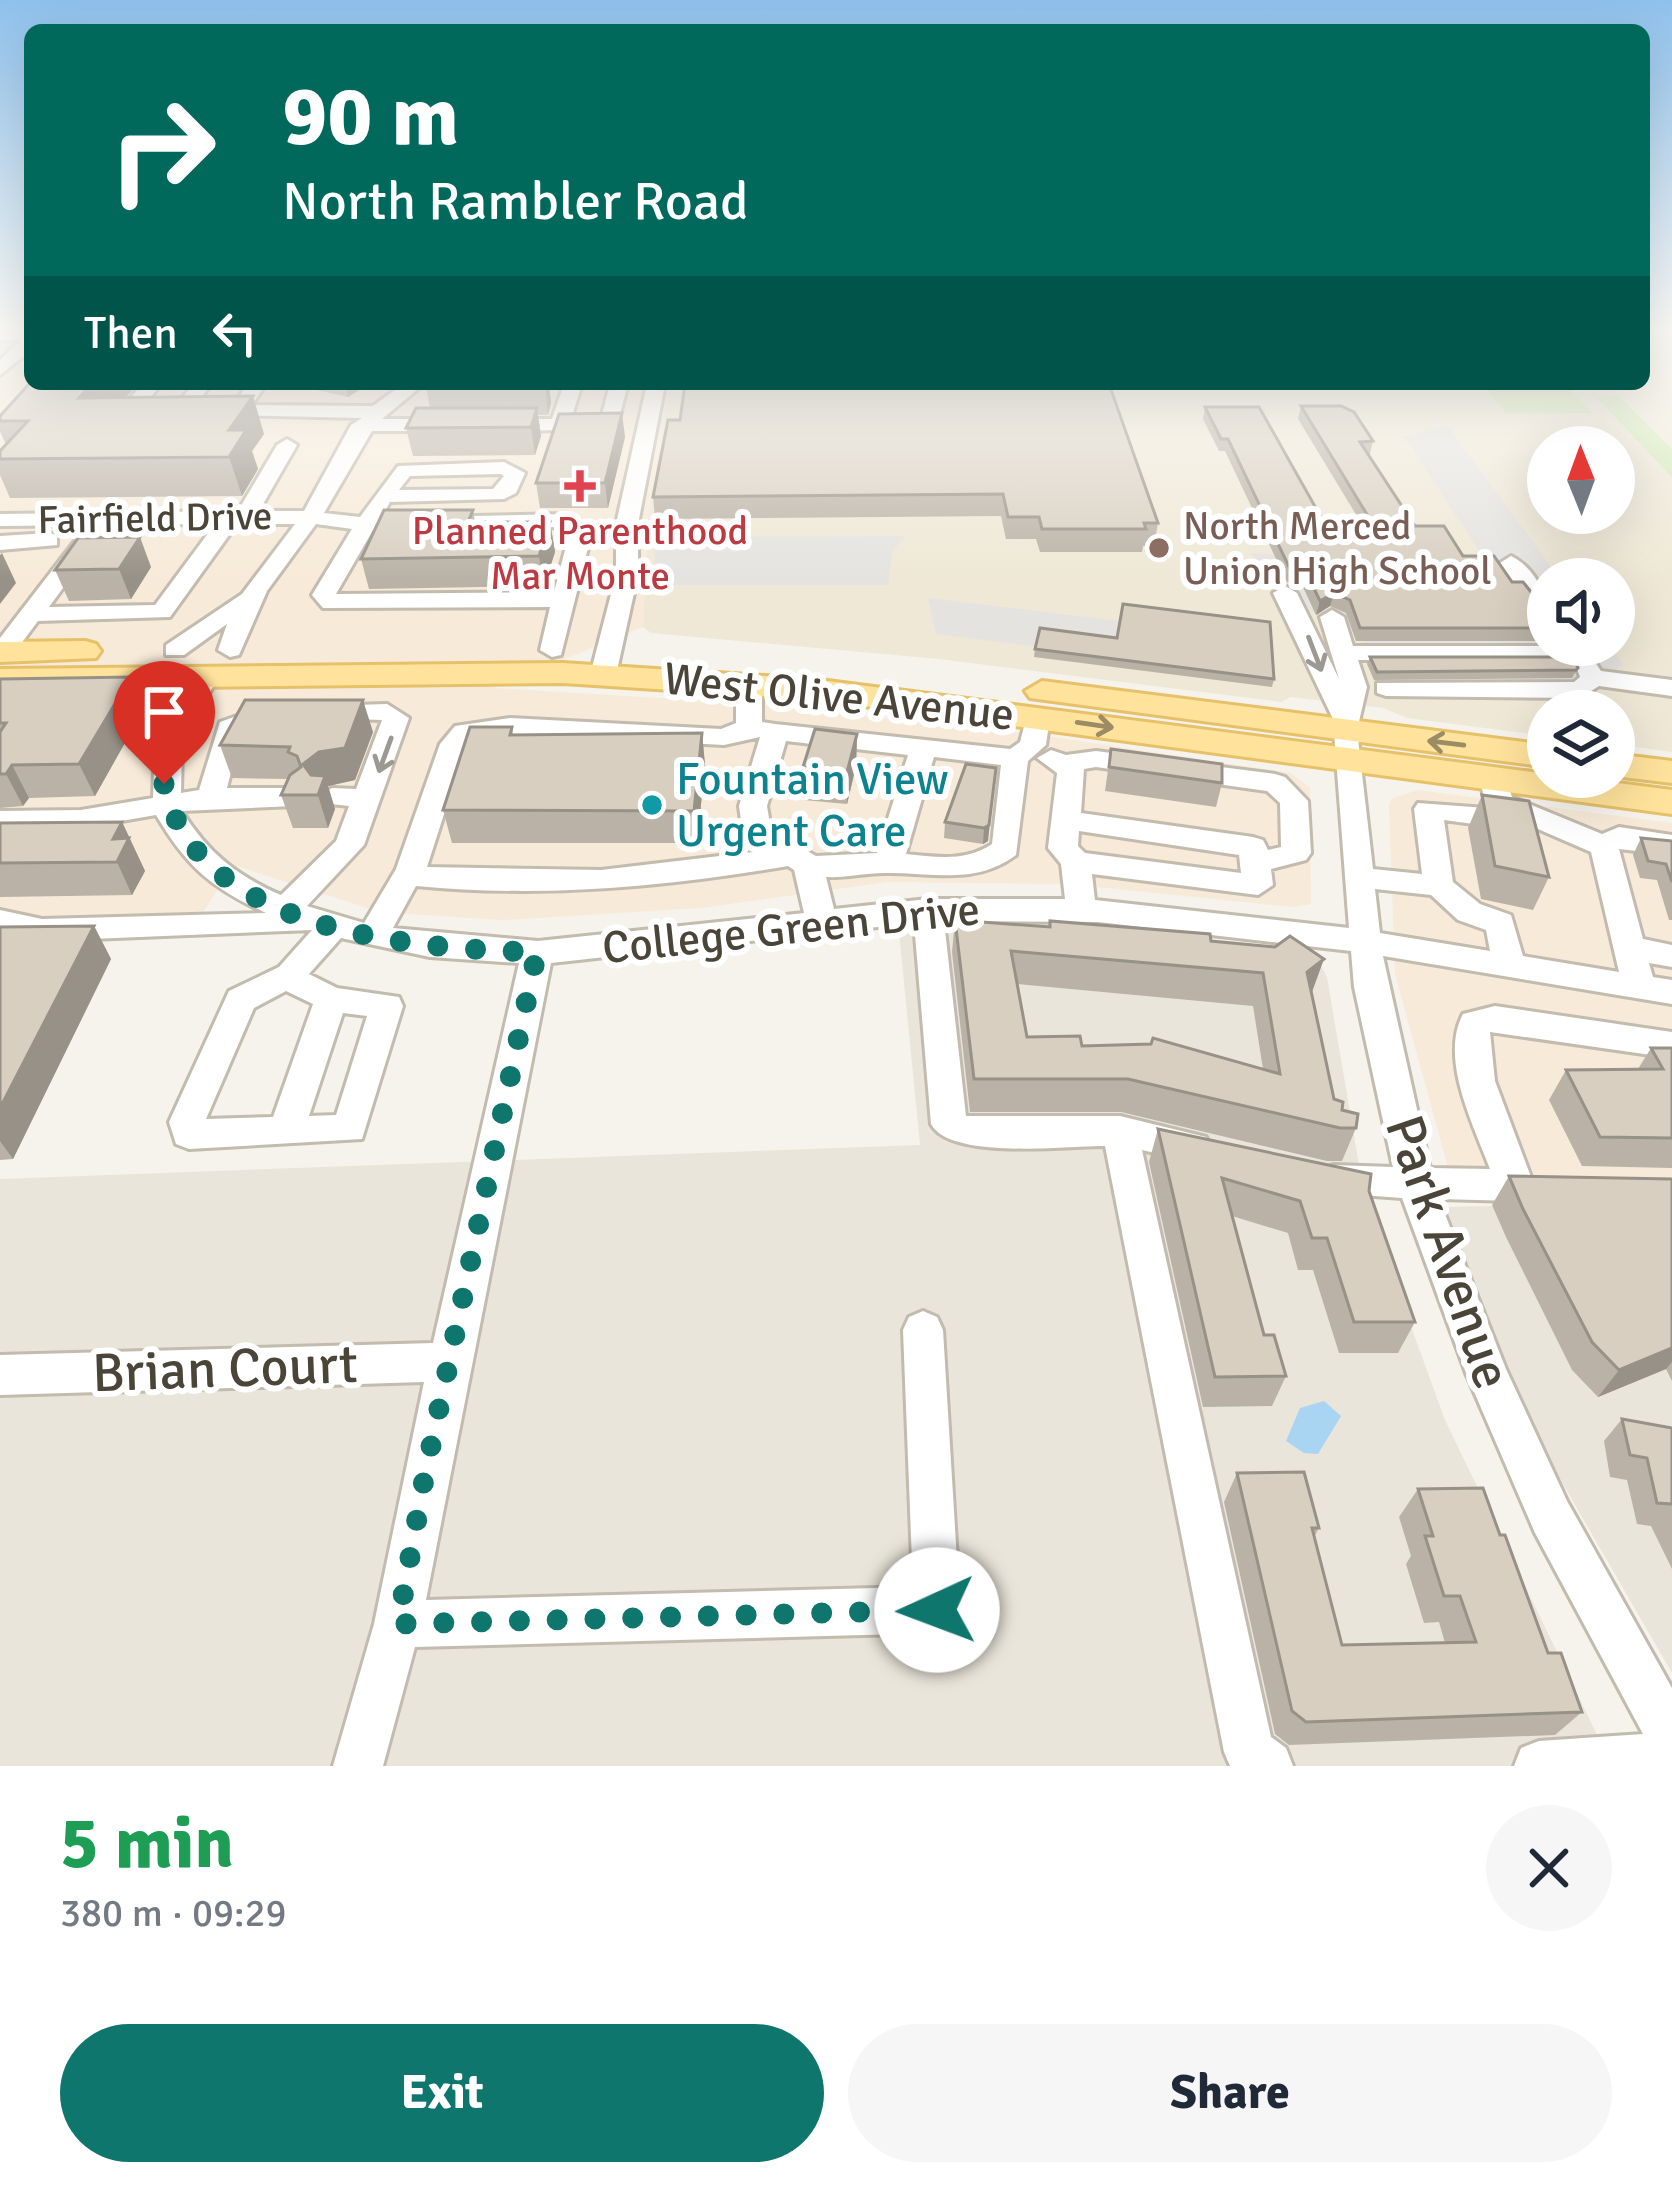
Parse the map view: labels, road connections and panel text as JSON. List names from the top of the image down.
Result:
{
  "streets": {
    "main road": ["West Olive Avenue"],
    "street": [
      "Fairfield Drive",
      "College Green Drive",
      "Park Avenue",
      "Brian Court"
    ]
  },
  "crossings": [
    ["West Olive Avenue", "Park Avenue"],
    ["College Green Drive", "Park Avenue"]
  ],
  "places": {
    "health": ["Planned Parenthood Mar Monte"],
    "other": ["North Merced Union High School", "Fountain View Urgent Care"]
  },
  "north": "top",
  "page": {
    "turn": ["90 m", "North Rambler Road"],
    "then": "Then",
    "heading": ["5 min", "380 m · 09:29"],
    "buttons": ["Exit", "Share"]
  }
}
